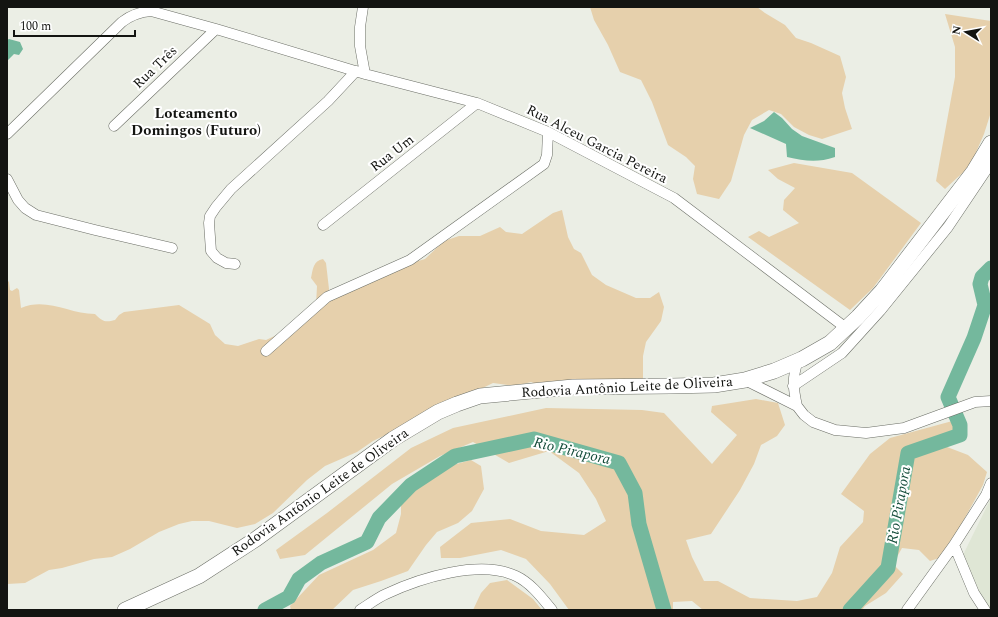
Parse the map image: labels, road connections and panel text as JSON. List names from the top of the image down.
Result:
{
  "streets": {
    "main road": ["Rodovia Antônio Leite de Oliveira"],
    "street": ["Rua Três", "Rua Alceu Garcia Pereira", "Rua Um"]
  },
  "crossings": [
    ["Rua Três", "Rua Alceu Garcia Pereira"],
    ["Rua Alceu Garcia Pereira", "Rua Um"],
    ["Rua Alceu Garcia Pereira", "Rodovia Antônio Leite de Oliveira"]
  ],
  "districts": ["Loteamento Domingos (Futuro)"],
  "water": ["Rio Pirapora"],
  "scale_bar": "100 m",
  "north": "left"
}
